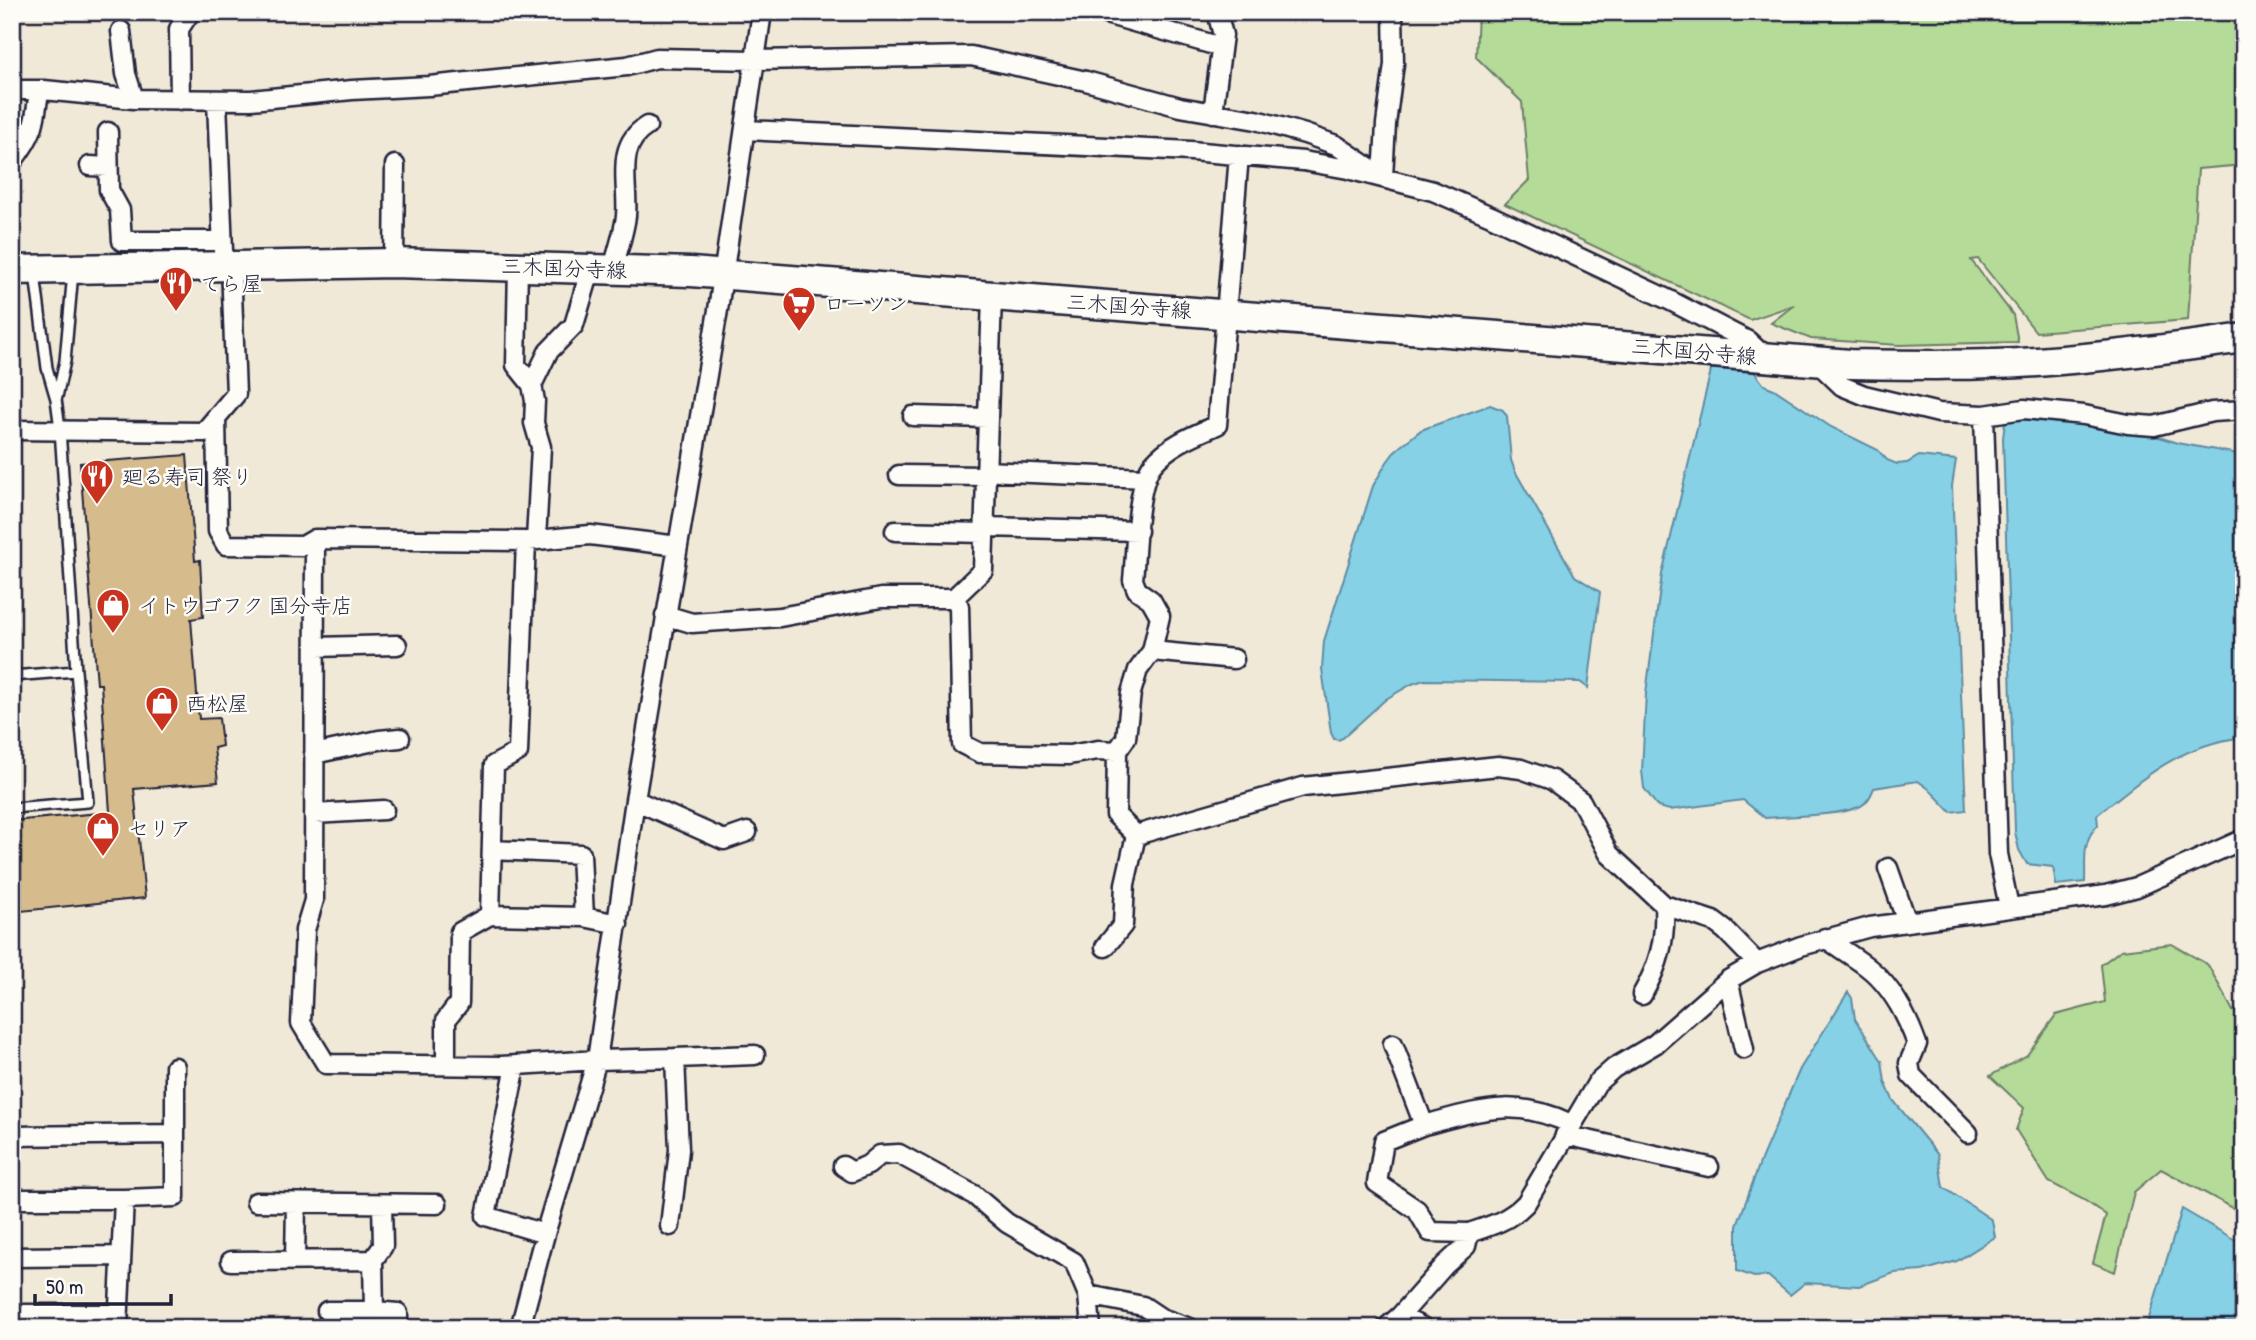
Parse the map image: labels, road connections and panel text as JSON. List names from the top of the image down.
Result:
{
  "streets": {
    "main road": ["三木国分寺線"]
  },
  "places": {
    "restaurant": ["てら屋", "廻る寿司 祭り"],
    "supermarket": ["ローソン"],
    "shop": ["イトウゴフク 国分寺店", "西松屋", "セリア"]
  },
  "scale_bar": "50 m"
}
